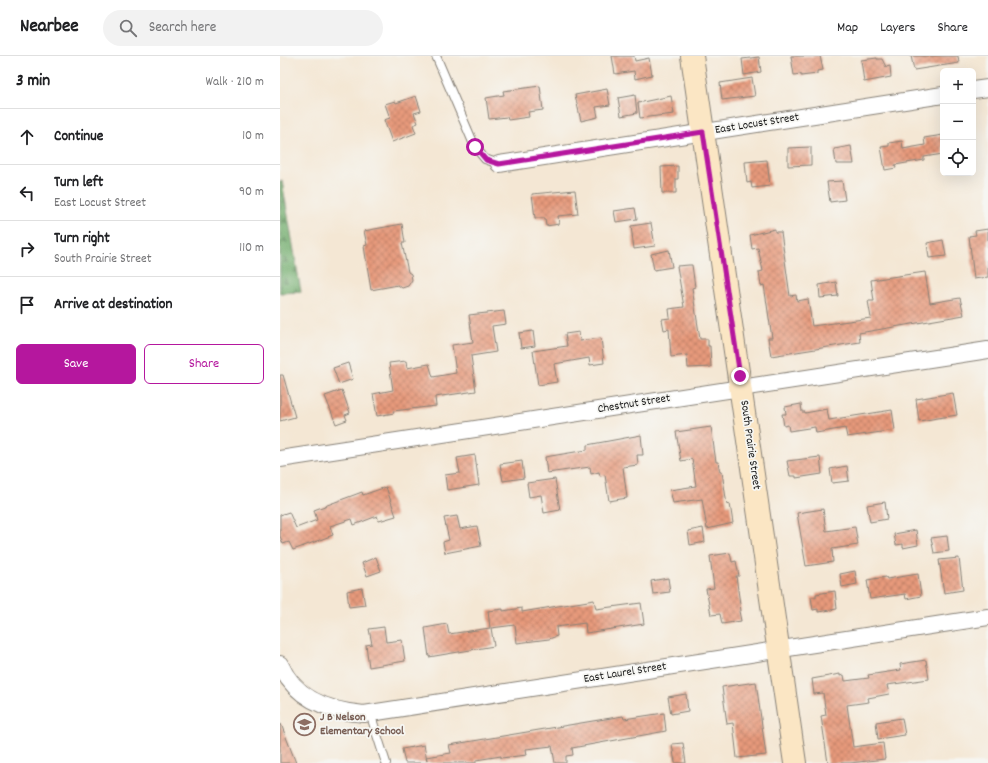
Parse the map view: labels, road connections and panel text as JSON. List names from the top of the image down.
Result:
{
  "streets": {
    "street": [
      "East Locust Street",
      "Chestnut Street",
      "South Prairie Street",
      "East Laurel Street"
    ]
  },
  "crossings": [
    ["East Locust Street", "South Prairie Street"],
    ["Chestnut Street", "South Prairie Street"],
    ["South Prairie Street", "East Laurel Street"]
  ],
  "places": {
    "school or university": ["J B Nelson Elementary School"]
  },
  "page": {
    "header": "Nearbee",
    "search": "Search here",
    "nav": ["Map", "Layers", "Share"],
    "heading": ["3 min", "Walk · 210 m"],
    "map_buttons": ["+", "−"],
    "list": [
      ["Continue", "10 m"],
      ["Turn left", "East Locust Street", "90 m"],
      ["Turn right", "South Prairie Street", "110 m"],
      "Arrive at destination"
    ],
    "buttons": ["Save", "Share"]
  }
}
